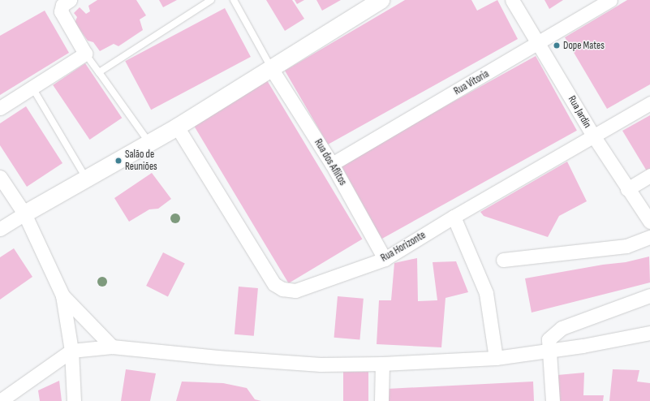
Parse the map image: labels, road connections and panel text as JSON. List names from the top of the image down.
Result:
{
  "streets": {
    "street": [
      "Rua Vitoria",
      "Rua Jardin",
      "Rua dos Aflitos",
      "Rua Horizonte"
    ]
  },
  "crossings": [
    ["Rua Vitoria", "Rua Jardin"],
    ["Rua Vitoria", "Rua dos Aflitos"],
    ["Rua Jardin", "Rua Horizonte"],
    ["Rua dos Aflitos", "Rua Horizonte"]
  ],
  "places": ["Dope Mates", "Salão de Reuniões"]
}
